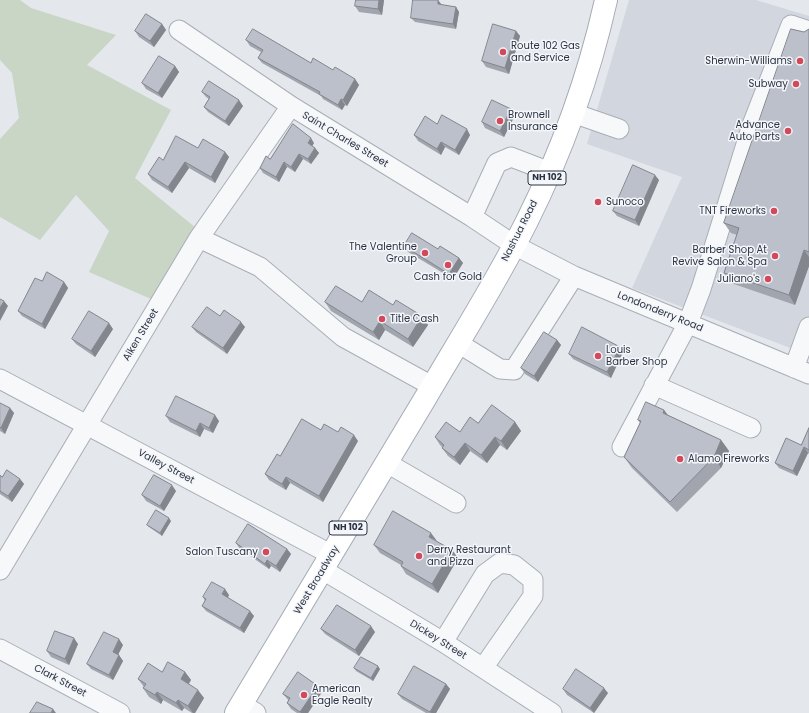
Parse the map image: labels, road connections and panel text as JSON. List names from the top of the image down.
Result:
{
  "streets": {
    "main road": ["NH 102", "Nashua Road", "West Broadway"],
    "street": [
      "Saint Charles Street",
      "Londonderry Road",
      "Aiken Street",
      "Valley Street",
      "Dickey Street",
      "Clark Street"
    ]
  },
  "crossings": [
    ["Saint Charles Street", "Nashua Road"],
    ["Saint Charles Street", "Londonderry Road"],
    ["Saint Charles Street", "Aiken Street"],
    ["Nashua Road", "Londonderry Road"],
    ["Nashua Road", "West Broadway"],
    ["Aiken Street", "Valley Street"],
    ["Valley Street", "West Broadway"],
    ["Valley Street", "Dickey Street"],
    ["West Broadway", "Dickey Street"]
  ],
  "places": [
    "Route 102 Gas and Service",
    "Sherwin-Williams",
    "Subway",
    "Brownell Insurance",
    "Advance Auto Parts",
    "Sunoco",
    "TNT Fireworks",
    "The Valentine Group",
    "Barber Shop At Revive Salon & Spa",
    "Cash for Gold",
    "Juliano's",
    "Title Cash",
    "Louis Barber Shop",
    "Alamo Fireworks",
    "Salon Tuscany",
    "Derry Restaurant and Pizza",
    "American Eagle Realty"
  ]
}
